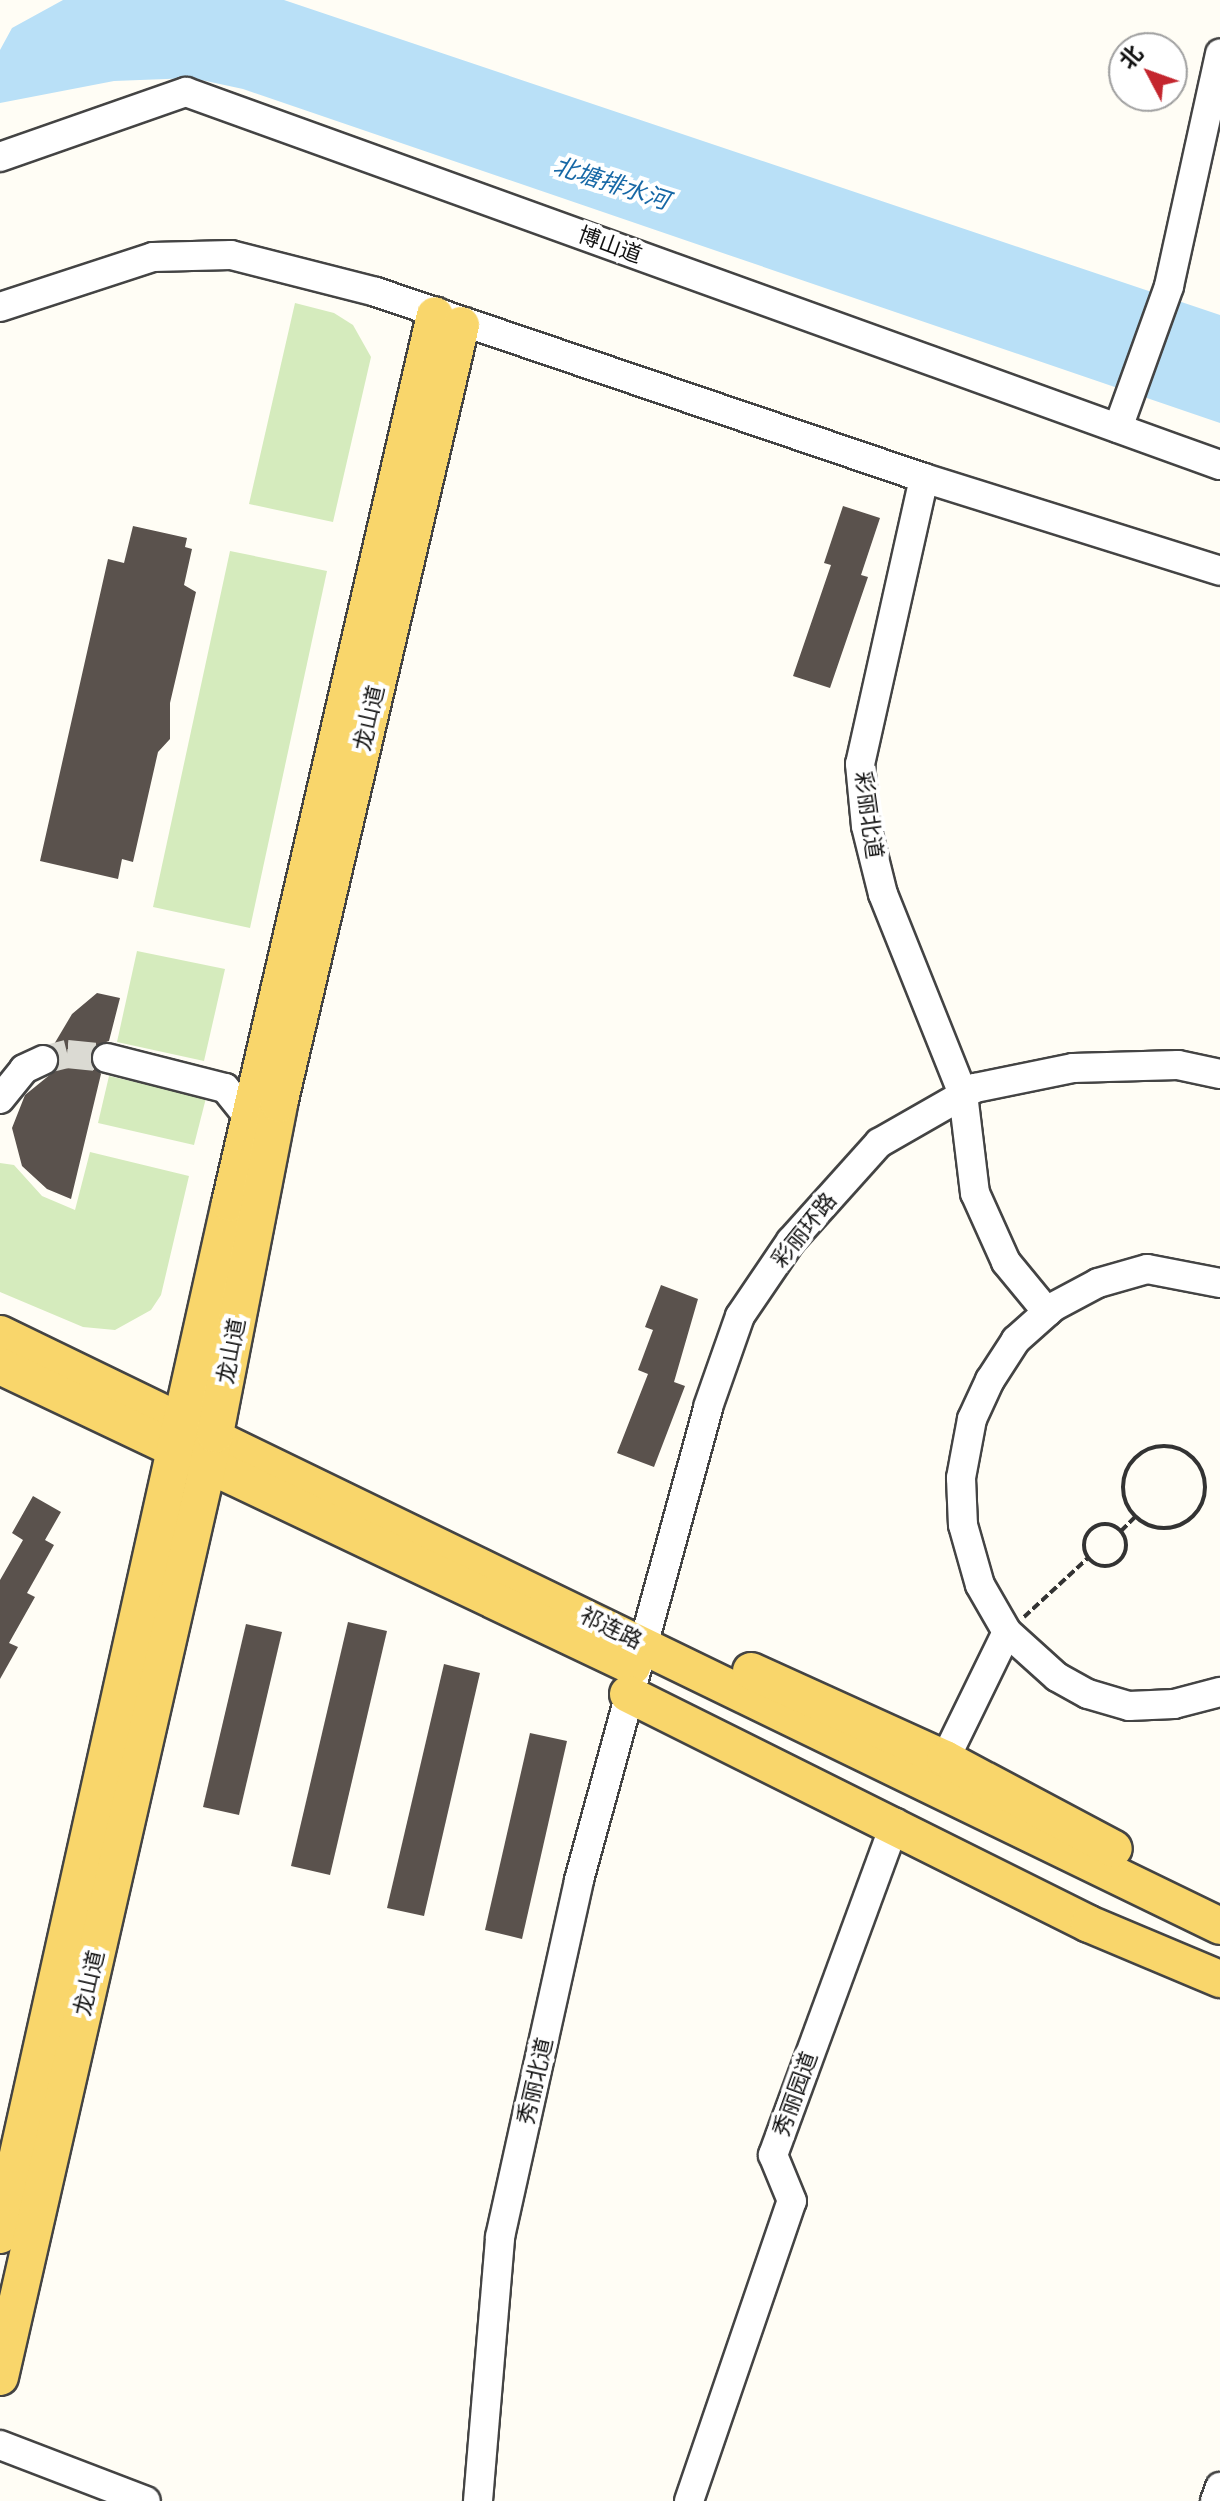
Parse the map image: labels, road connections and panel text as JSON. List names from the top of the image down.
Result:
{
  "streets": {
    "main road": ["龙山道", "祁连路"],
    "street": [
      "博山道",
      "彩丽北道",
      "彩丽环路",
      "秀丽北道",
      "秀丽园道"
    ]
  },
  "crossings": [
    ["龙山道", "祁连路"],
    ["彩丽北道", "彩丽环路"],
    ["彩丽环路", "祁连路"],
    ["彩丽环路", "秀丽北道"],
    ["祁连路", "秀丽北道"]
  ],
  "water": ["北塘排水河"],
  "north": "top left"
}
